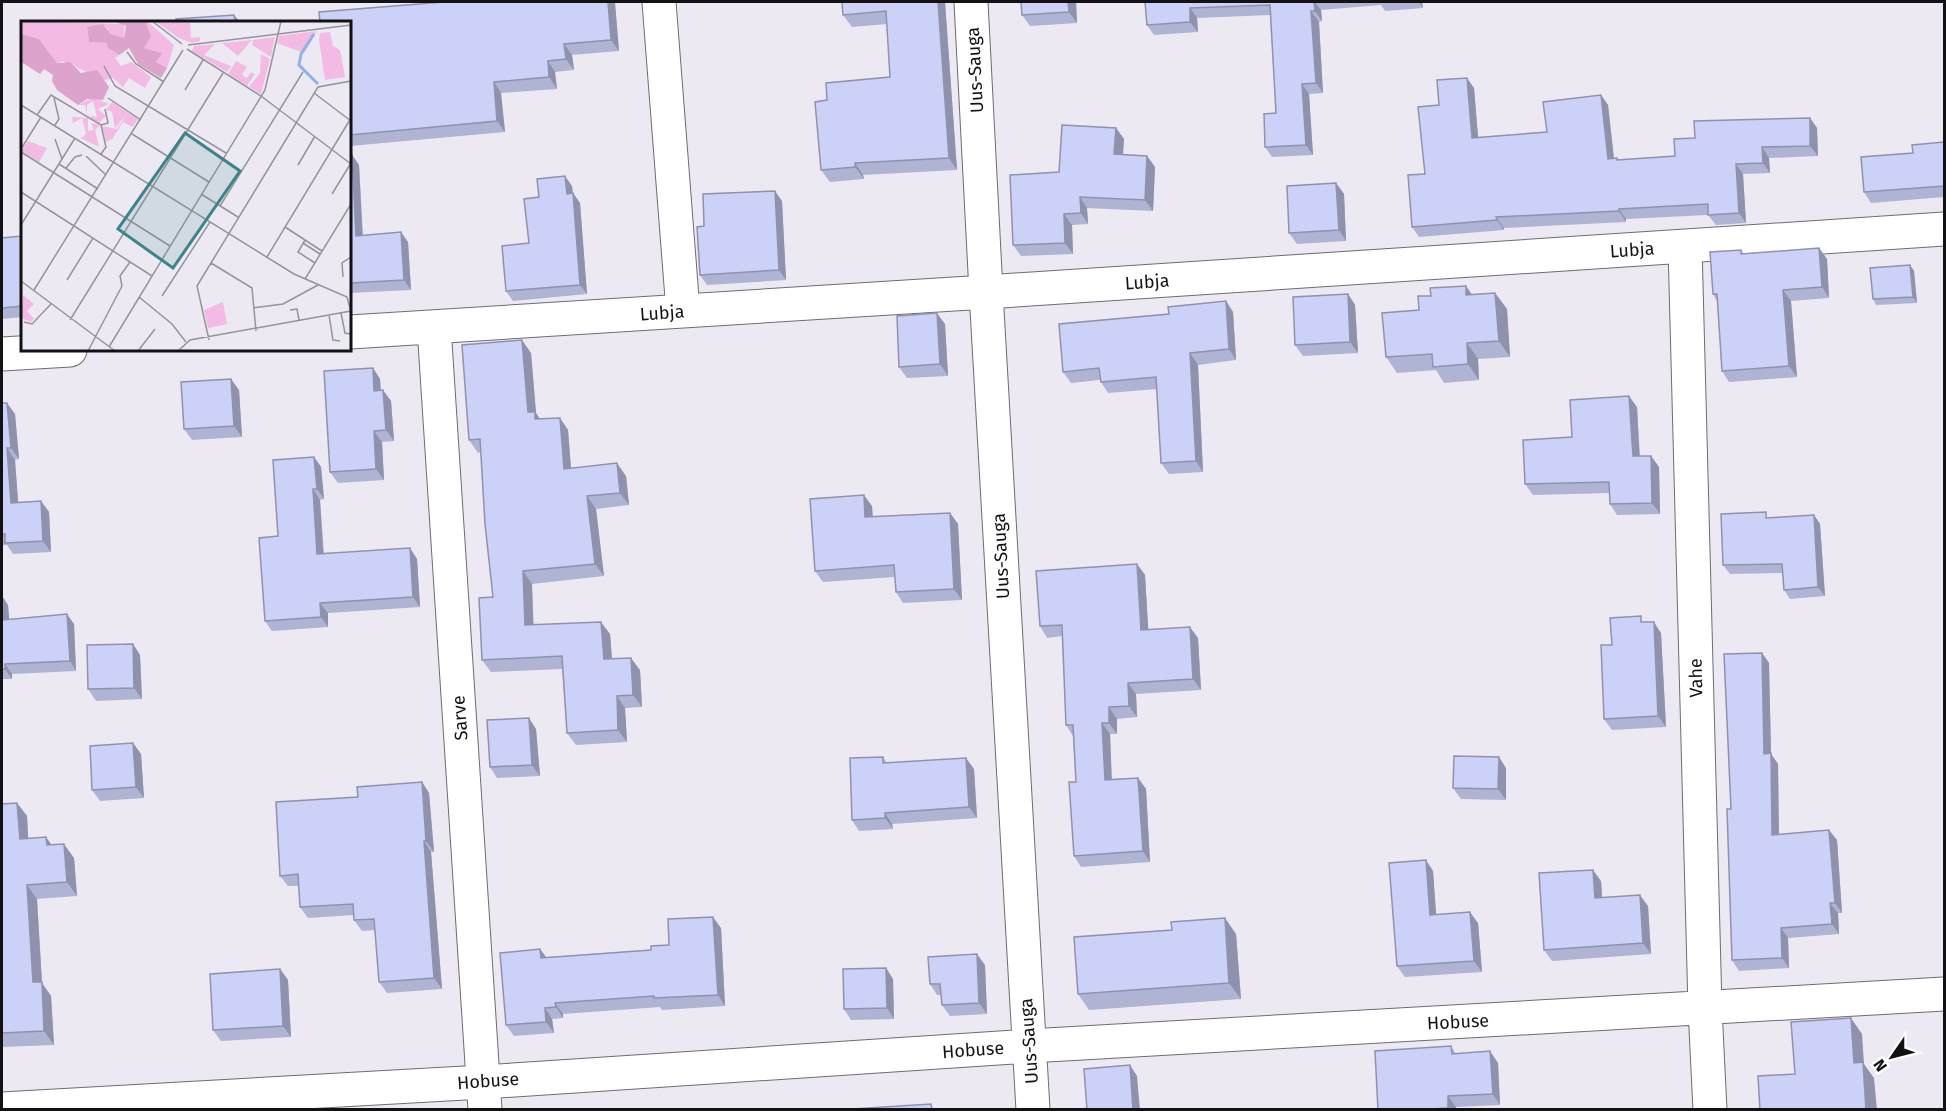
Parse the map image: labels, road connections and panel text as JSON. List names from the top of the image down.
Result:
{
  "streets": {
    "street": [
      "Uus-Sauga",
      "Lubja",
      "Vahe",
      "Sarve",
      "Hobuse"
    ]
  },
  "crossings": [
    ["Uus-Sauga", "Lubja"],
    ["Uus-Sauga", "Hobuse"],
    ["Lubja", "Vahe"],
    ["Lubja", "Sarve"],
    ["Vahe", "Hobuse"],
    ["Sarve", "Hobuse"]
  ],
  "north": "bottom left"
}
